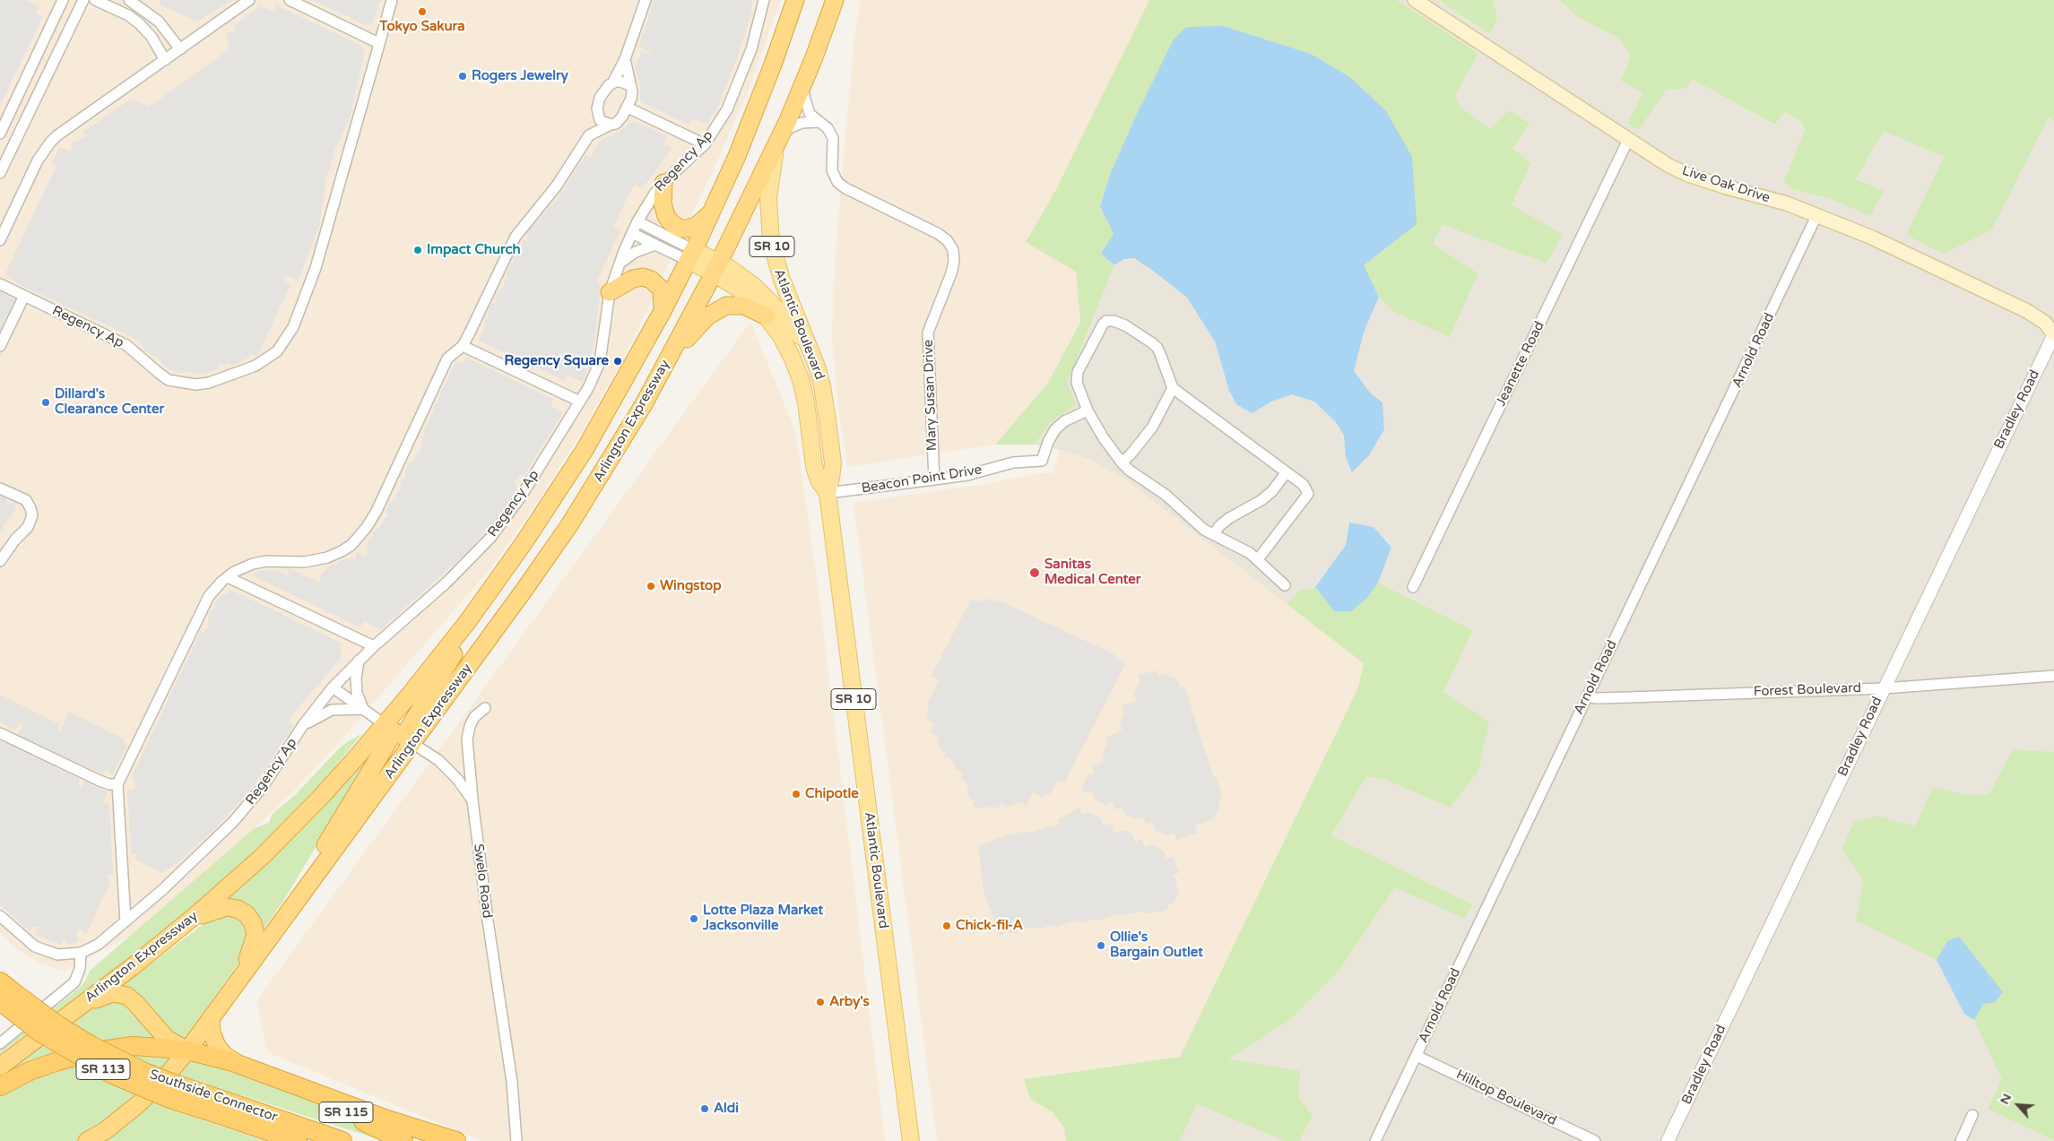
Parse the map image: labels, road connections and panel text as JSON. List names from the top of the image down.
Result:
{
  "streets": {
    "highway": [
      "SR 10",
      "Atlantic Boulevard",
      "Arlington Expressway",
      "SR 113",
      "Southside Connector",
      "SR 115"
    ],
    "main road": ["Live Oak Drive"],
    "street": [
      "Regency Ap",
      "Arnold Road",
      "Jeanette Road",
      "Mary Susan Drive",
      "Bradley Road",
      "Beacon Point Drive",
      "Forest Boulevard",
      "Swelo Road",
      "Hilltop Boulevard"
    ]
  },
  "crossings": [
    ["Regency Ap", "Swelo Road"],
    ["Live Oak Drive", "Arnold Road"],
    ["Live Oak Drive", "Jeanette Road"],
    ["Live Oak Drive", "Bradley Road"],
    ["Atlantic Boulevard", "Mary Susan Drive"],
    ["Atlantic Boulevard", "Arlington Expressway"],
    ["Atlantic Boulevard", "Beacon Point Drive"],
    ["Arnold Road", "Forest Boulevard"],
    ["Arnold Road", "Hilltop Boulevard"],
    ["Mary Susan Drive", "Beacon Point Drive"],
    ["Bradley Road", "Forest Boulevard"],
    ["Arlington Expressway", "Swelo Road"]
  ],
  "places": [
    "Tokyo Sakura",
    "Rogers Jewelry",
    "Impact Church",
    "Regency Square",
    "Dillard's Clearance Center",
    "Sanitas Medical Center",
    "Wingstop",
    "Chipotle",
    "Lotte Plaza Market Jacksonville",
    "Chick-fil-A",
    "Ollie's Bargain Outlet",
    "Arby's",
    "Aldi"
  ],
  "north": "top left"
}
